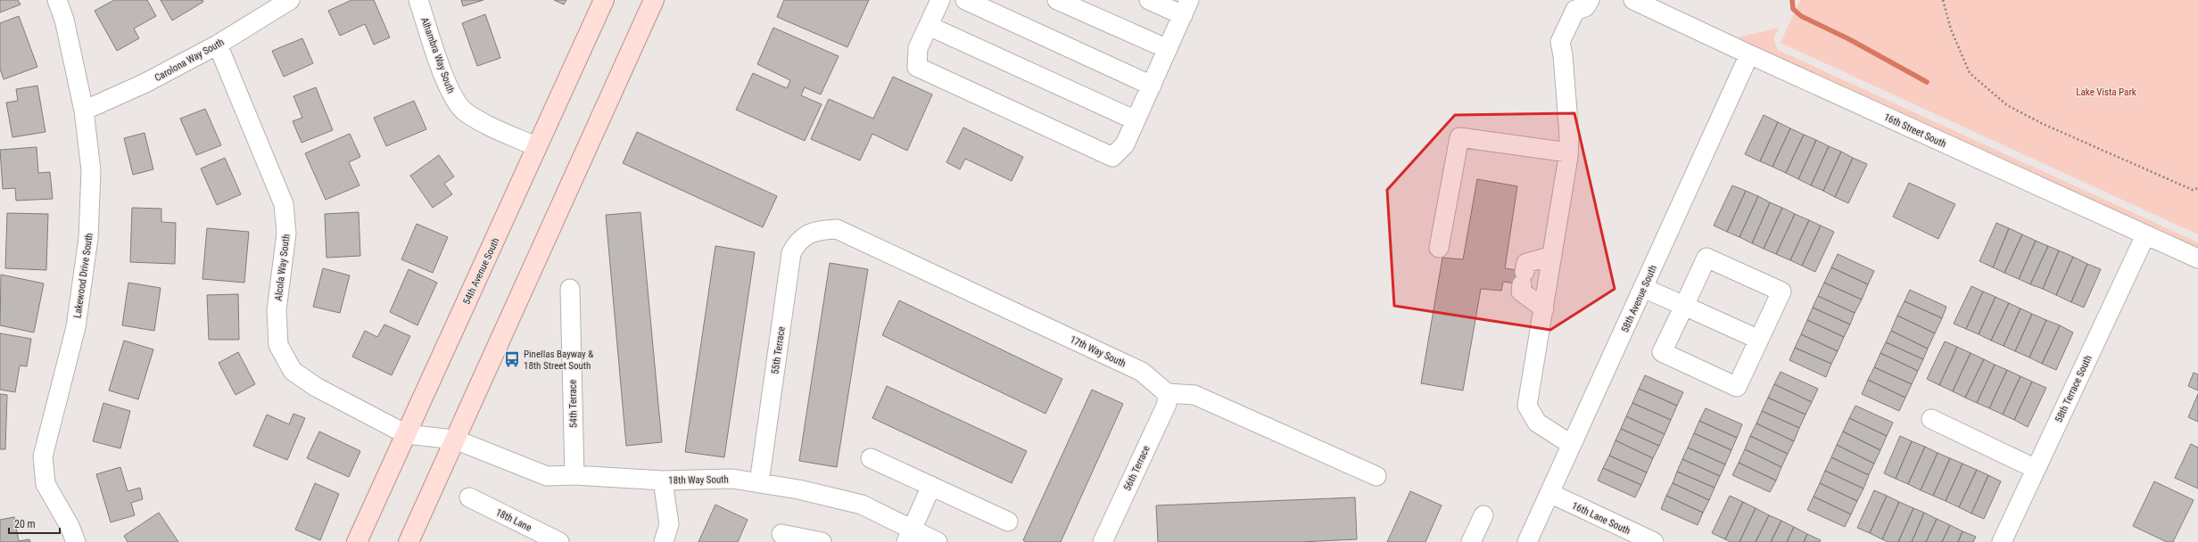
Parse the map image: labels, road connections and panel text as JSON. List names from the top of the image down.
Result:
{
  "streets": {
    "main road": ["54th Avenue South"],
    "street": [
      "Alhambra Way South",
      "Carolona Way South",
      "16th Street South",
      "Alcola Way South",
      "Lakewood Drive South",
      "58th Avenue South",
      "55th Terrace",
      "17th Way South",
      "58th Terrace South",
      "54th Terrace",
      "56th Terrace",
      "18th Way South",
      "16th Lane South",
      "18th Lane"
    ]
  },
  "crossings": [
    ["Alhambra Way South", "54th Avenue South"],
    ["Carolona Way South", "Alcola Way South"],
    ["Carolona Way South", "Lakewood Drive South"],
    ["16th Street South", "58th Avenue South"],
    ["16th Street South", "58th Terrace South"],
    ["Alcola Way South", "54th Avenue South"],
    ["Alcola Way South", "18th Way South"],
    ["54th Avenue South", "18th Way South"],
    ["58th Avenue South", "16th Lane South"],
    ["55th Terrace", "17th Way South"],
    ["55th Terrace", "18th Way South"],
    ["17th Way South", "56th Terrace"],
    ["54th Terrace", "18th Way South"]
  ],
  "parks": ["Lake Vista Park"],
  "places": {
    "bus stop": ["Pinellas Bayway & 18th Street South"]
  },
  "scale_bar": "20 m"
}
